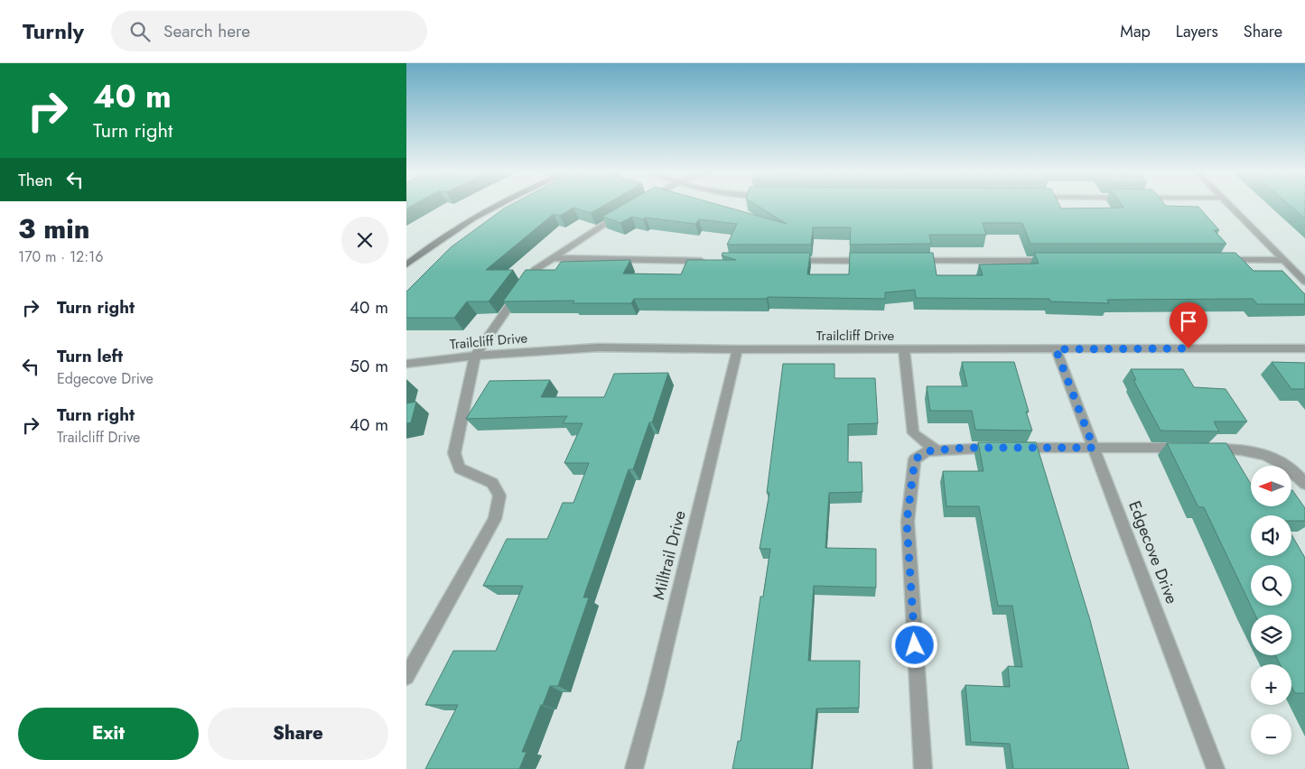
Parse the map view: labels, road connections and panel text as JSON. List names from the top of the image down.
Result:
{
  "streets": {
    "street": ["Trailcliff Drive", "Edgecove Drive", "Milltrail Drive"]
  },
  "crossings": [
    ["Trailcliff Drive", "Edgecove Drive"],
    ["Trailcliff Drive", "Milltrail Drive"]
  ],
  "north": "left",
  "page": {
    "header": "Turnly",
    "search": "Search here",
    "nav": ["Map", "Layers", "Share"],
    "turn": ["40 m", "Turn right"],
    "then": "Then",
    "heading": ["3 min", "170 m · 12:16"],
    "list": [
      {
        "name": "Turn right",
        "value": "40 m"
      },
      {
        "name": "Turn left",
        "note": "Edgecove Drive",
        "value": "50 m"
      },
      {
        "name": "Turn right",
        "note": "Trailcliff Drive",
        "value": "40 m"
      }
    ],
    "map_buttons": ["+", "−"],
    "buttons": ["Exit", "Share"]
  }
}
